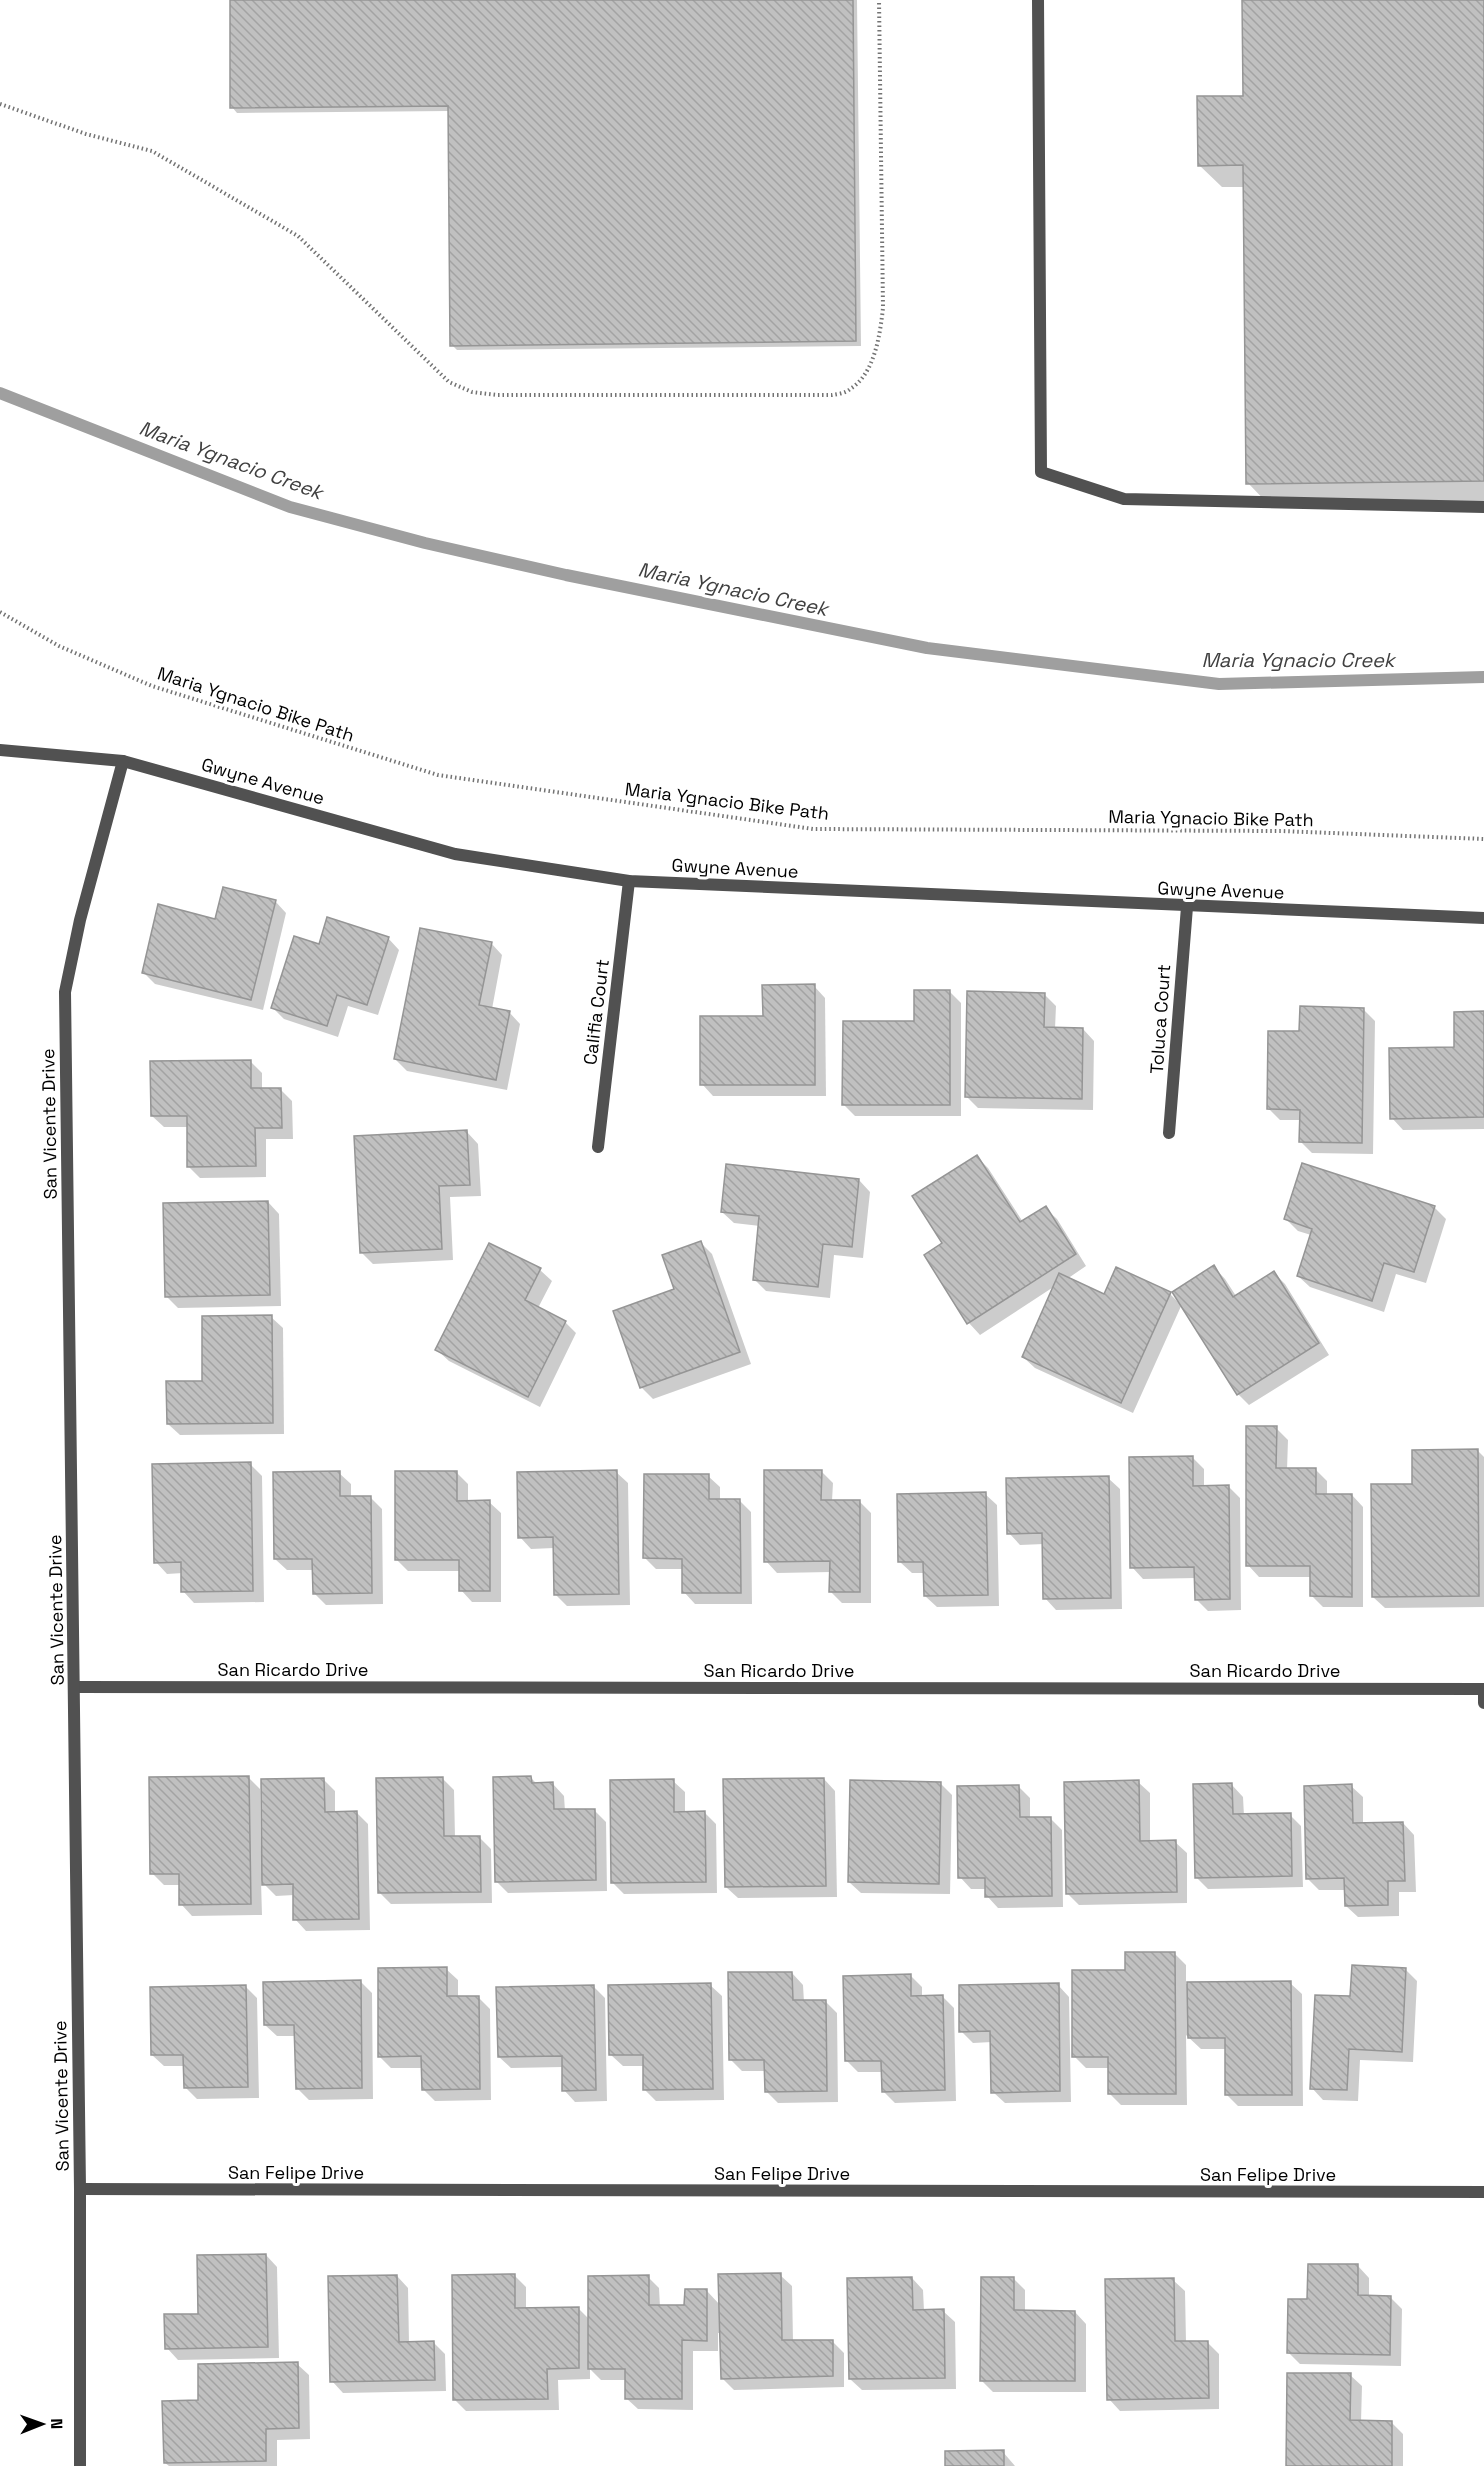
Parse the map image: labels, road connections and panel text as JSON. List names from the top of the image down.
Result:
{
  "streets": {
    "street": [
      "Gwyne Avenue",
      "Califia Court",
      "Toluca Court",
      "San Vicente Drive",
      "San Ricardo Drive",
      "San Felipe Drive"
    ],
    "path": ["Maria Ygnacio Bike Path"]
  },
  "crossings": [
    ["Gwyne Avenue", "Califia Court"],
    ["Gwyne Avenue", "Toluca Court"],
    ["Gwyne Avenue", "San Vicente Drive"],
    ["San Vicente Drive", "San Ricardo Drive"],
    ["San Vicente Drive", "San Felipe Drive"]
  ],
  "water": ["Maria Ygnacio Creek"],
  "north": "right"
}
